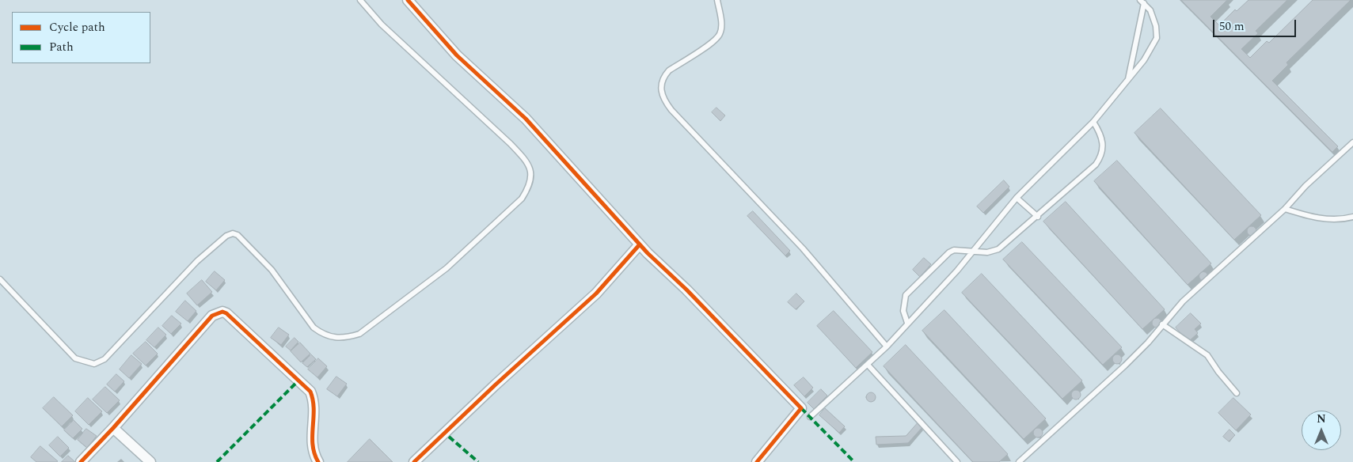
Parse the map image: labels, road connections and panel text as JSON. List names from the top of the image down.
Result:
{
  "legend": ["Cycle path", "Path"],
  "scale_bar": "50 m",
  "north": "top"
}
